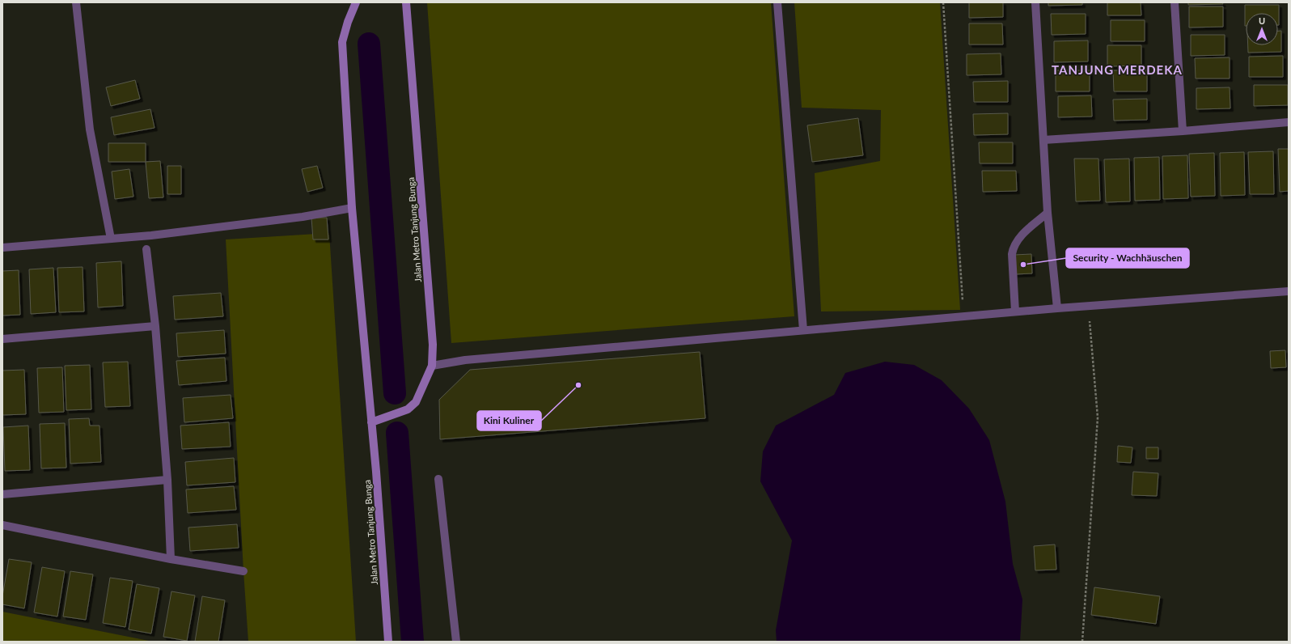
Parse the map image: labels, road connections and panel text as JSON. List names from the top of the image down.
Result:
{
  "streets": {
    "main road": ["Jalan Metro Tanjung Bunga"]
  },
  "districts": ["TANJUNG MERDEKA"],
  "places": ["Security - Wachhäuschen", "Kini Kuliner"],
  "north": "top"
}
